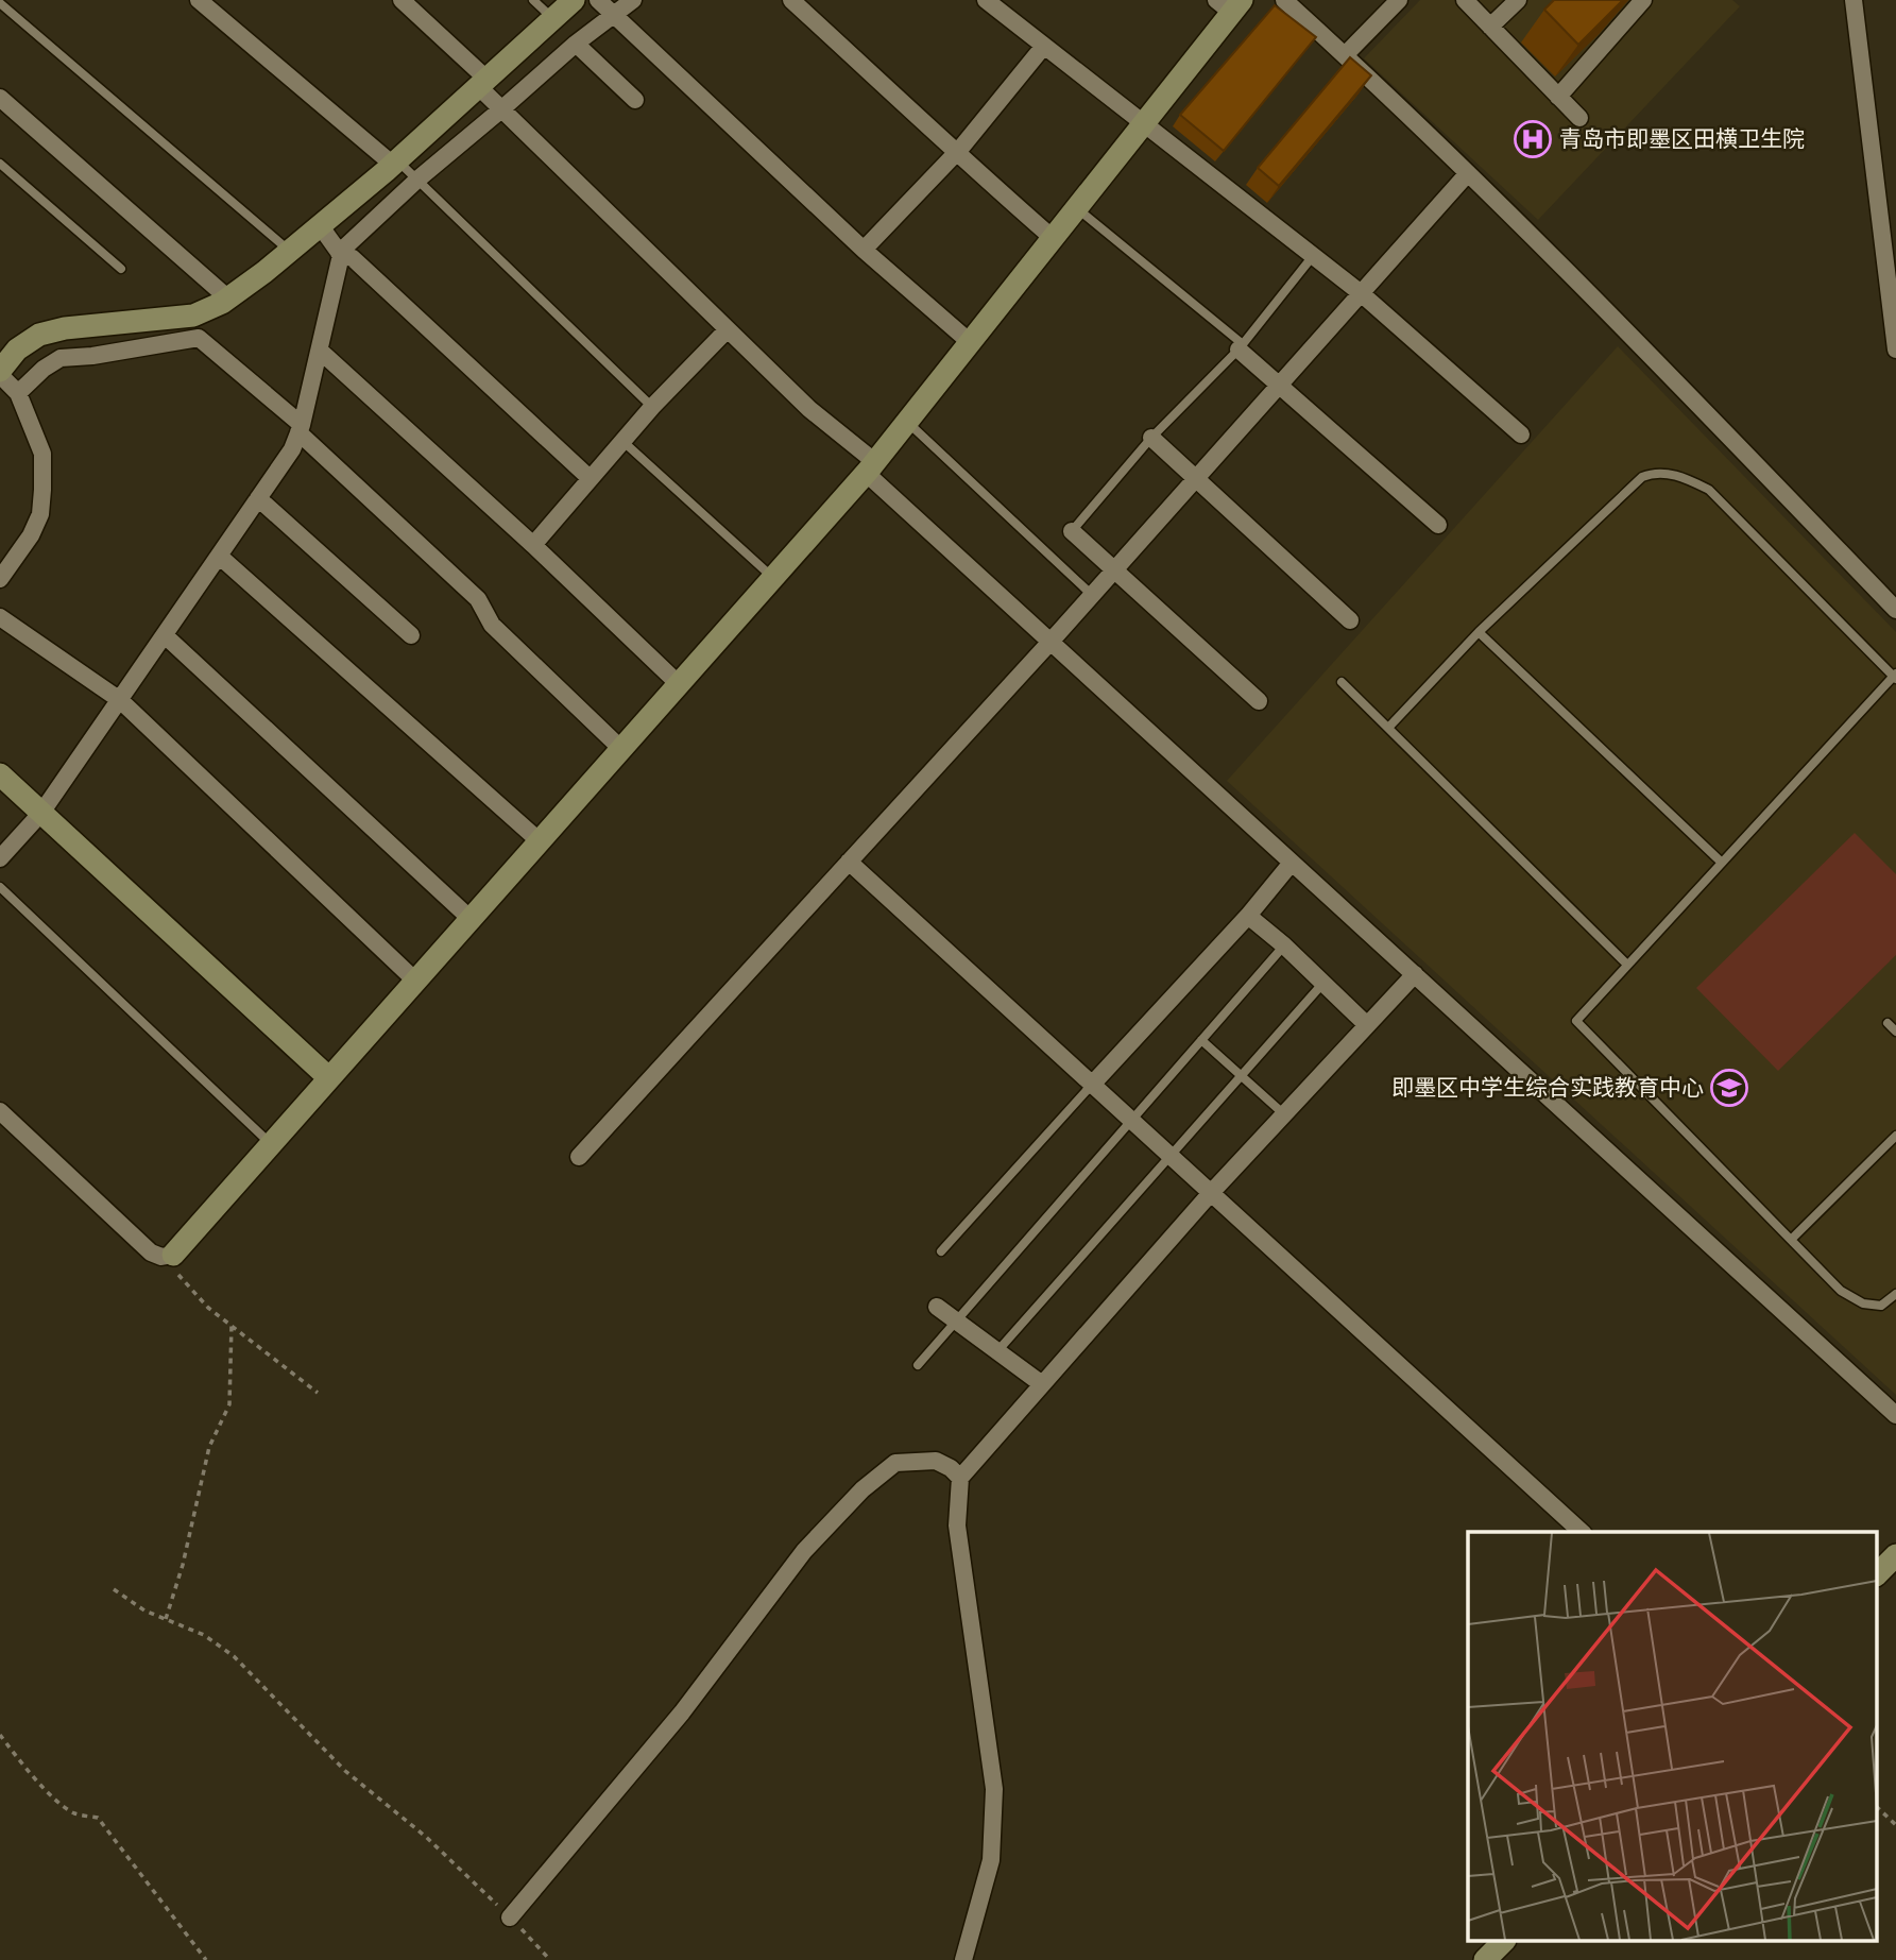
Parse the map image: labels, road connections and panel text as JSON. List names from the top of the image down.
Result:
{
  "places": {
    "hospital": ["青岛市即墨区田横卫生院"],
    "school or university": ["即墨区中学生综合实践教育中心"]
  }
}
